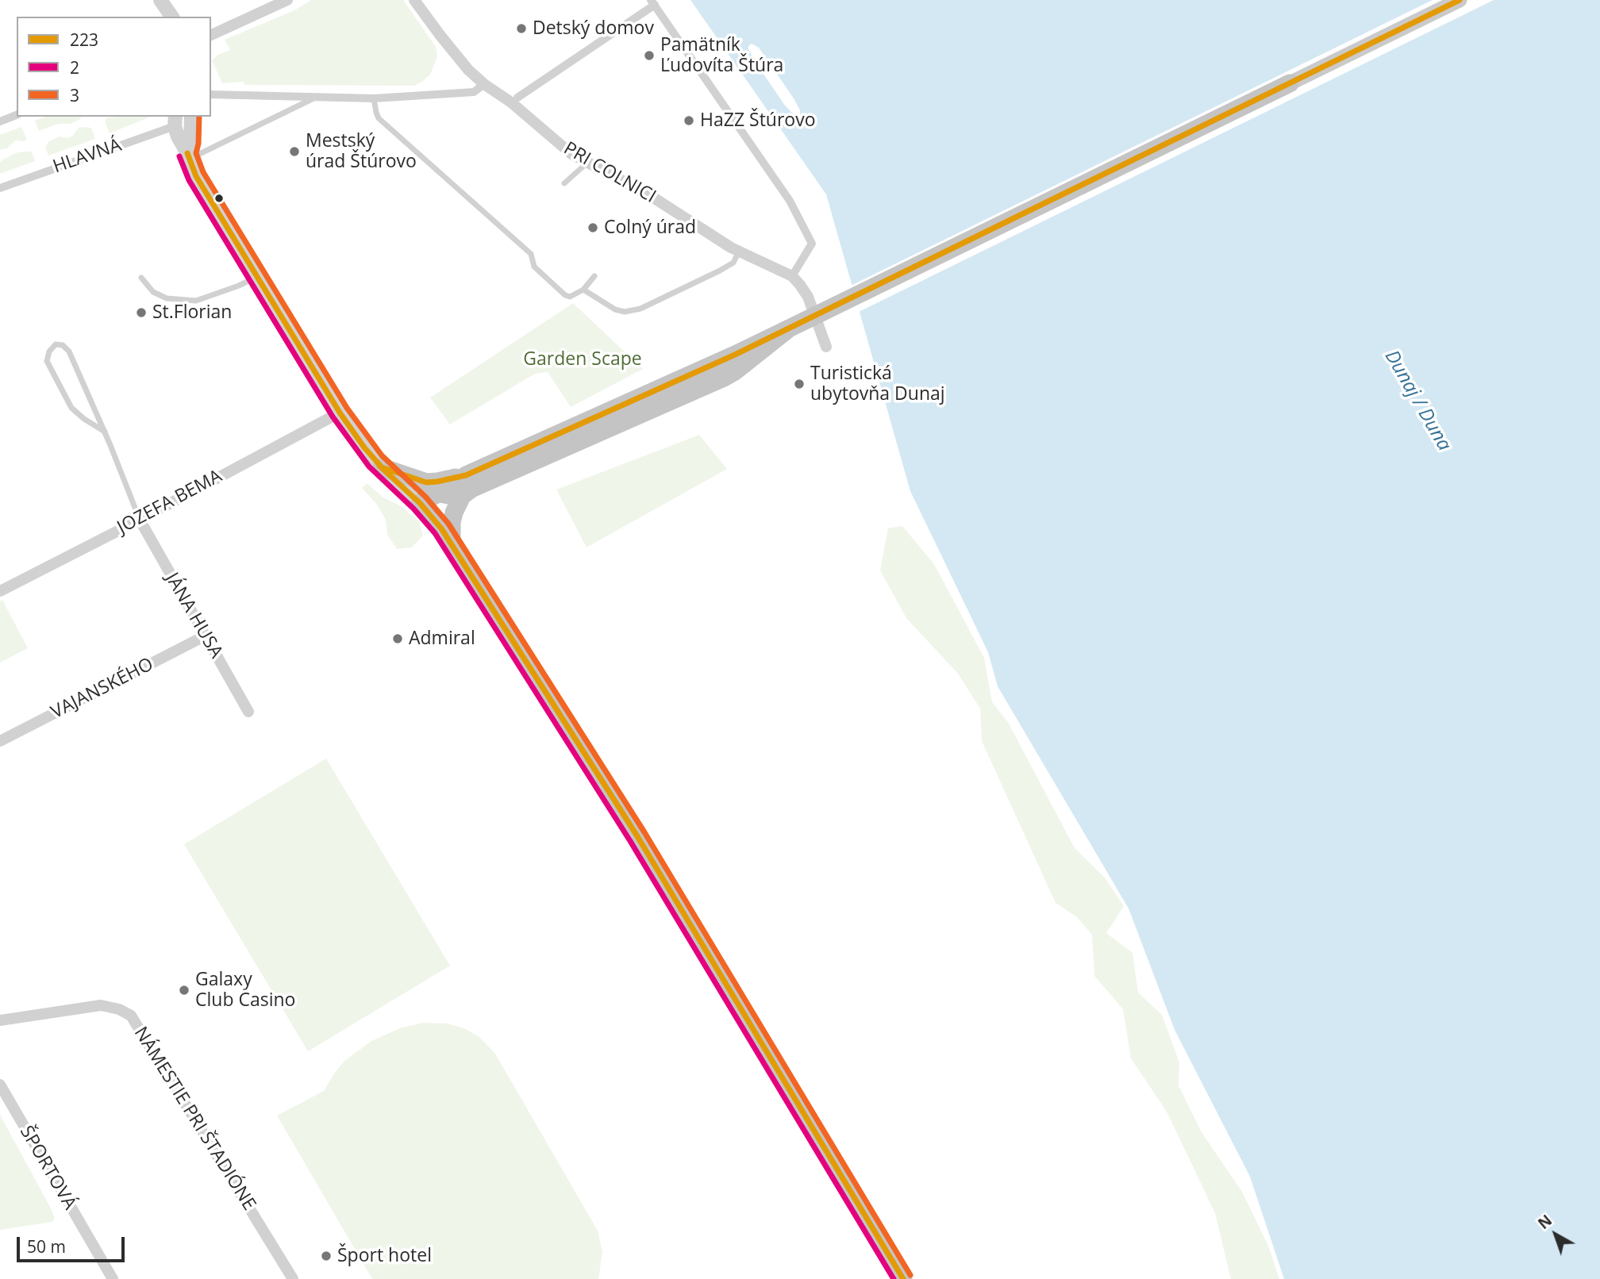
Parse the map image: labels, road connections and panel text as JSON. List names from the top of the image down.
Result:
{
  "streets": {
    "street": [
      "HLAVNÁ",
      "PRI COLNICI",
      "JOZEFA BEMA",
      "JÁNA HUSA",
      "VAJANSKÉHO",
      "NÁMESTIE PRI ŠTADIÓNE",
      "ŠPORTOVÁ"
    ]
  },
  "crossings": [
    ["JOZEFA BEMA", "JÁNA HUSA"],
    ["JÁNA HUSA", "VAJANSKÉHO"]
  ],
  "water": ["Dunaj / Duna"],
  "parks": ["Garden Scape"],
  "places": [
    "Detský domov",
    "Pamätník Ľudovíta Štúra",
    "HaZZ Štúrovo",
    "Mestský úrad Štúrovo",
    "Colný úrad",
    "St.Florian",
    "Turistická ubytovňa Dunaj",
    "Admiral",
    "Galaxy Club Casino",
    "Šport hotel"
  ],
  "lines": ["transit line 223", "transit line 3", "transit line 2"],
  "legend": ["223", "2", "3"],
  "scale_bar": "50 m",
  "north": "top left"
}
